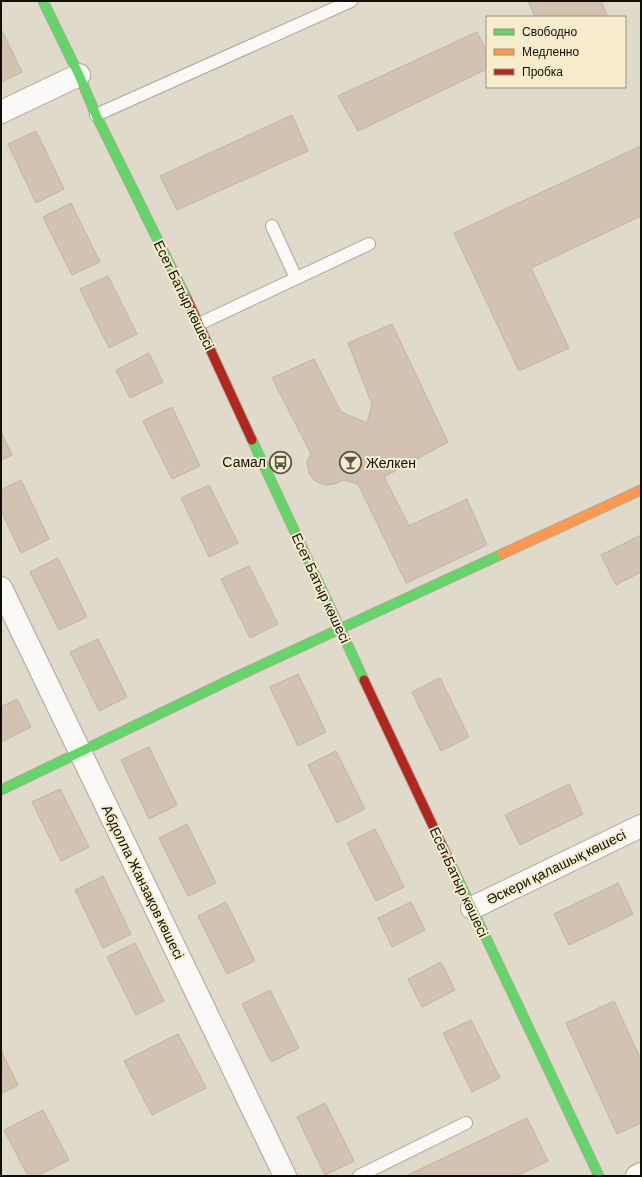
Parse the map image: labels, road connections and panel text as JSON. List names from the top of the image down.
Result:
{
  "streets": {
    "street": ["Есет Батыр көшесі", "Әскери қалашық көшесі", "Абдолла Жанзақов көшесі"]
  },
  "crossings": [
    ["Есет Батыр көшесі", "Әскери қалашық көшесі"]
  ],
  "places": {
    "bus stop": ["Самал"],
    "bar": ["Желкен"]
  },
  "legend": ["Свободно", "Медленно", "Пробка"]
}
